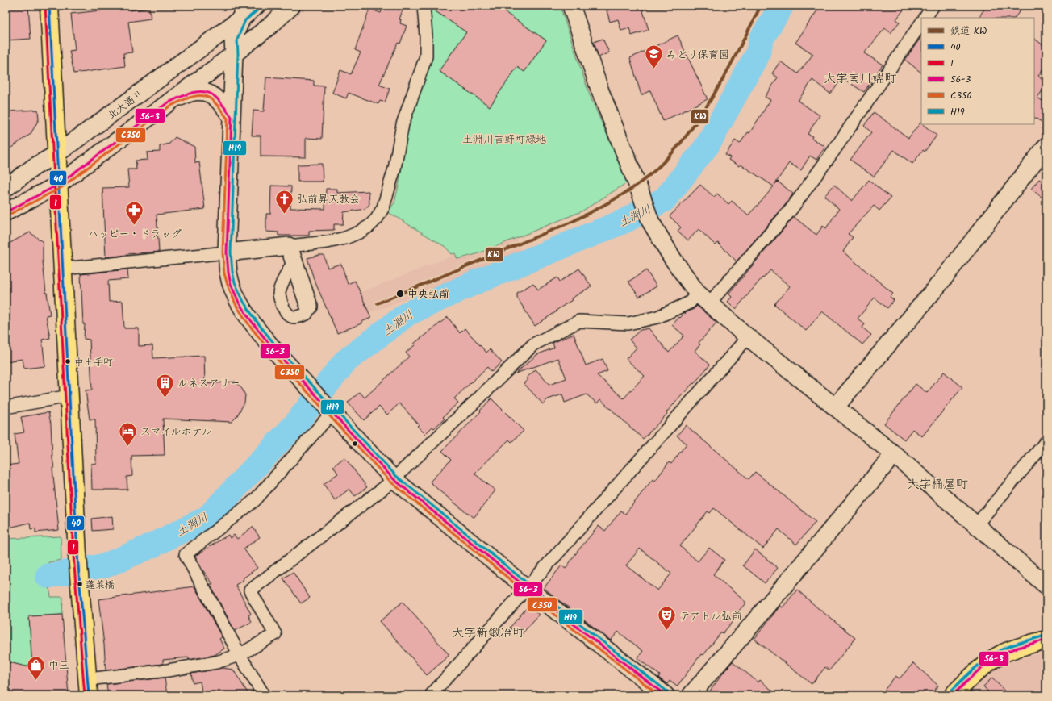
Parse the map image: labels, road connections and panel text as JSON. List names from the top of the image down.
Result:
{
  "streets": {
    "street": ["北大通り"]
  },
  "districts": ["大字南川端町", "大字桶屋町", "大字新鍛冶町"],
  "water": ["土淵川"],
  "parks": ["土淵川吉野町緑地"],
  "places": {
    "school or university": ["みどり保育園"],
    "church": ["弘前昇天教会"],
    "pharmacy": ["ハッピー・ドラッグ"],
    "other": ["中央弘前", "中土手町", "蓬莱橋"],
    "building": ["ルネスアリー"],
    "hotel": ["スマイルホテル"],
    "theatre": ["テアトル弘前"],
    "shop": ["中三"]
  },
  "lines": [
    "rail line KW",
    "transit line 40",
    "transit line 1",
    "transit line H19",
    "transit line 56-3",
    "transit line C350"
  ],
  "legend": [
    "鉄道 KW",
    "40",
    "1",
    "56-3",
    "C350",
    "H19"
  ]
}
